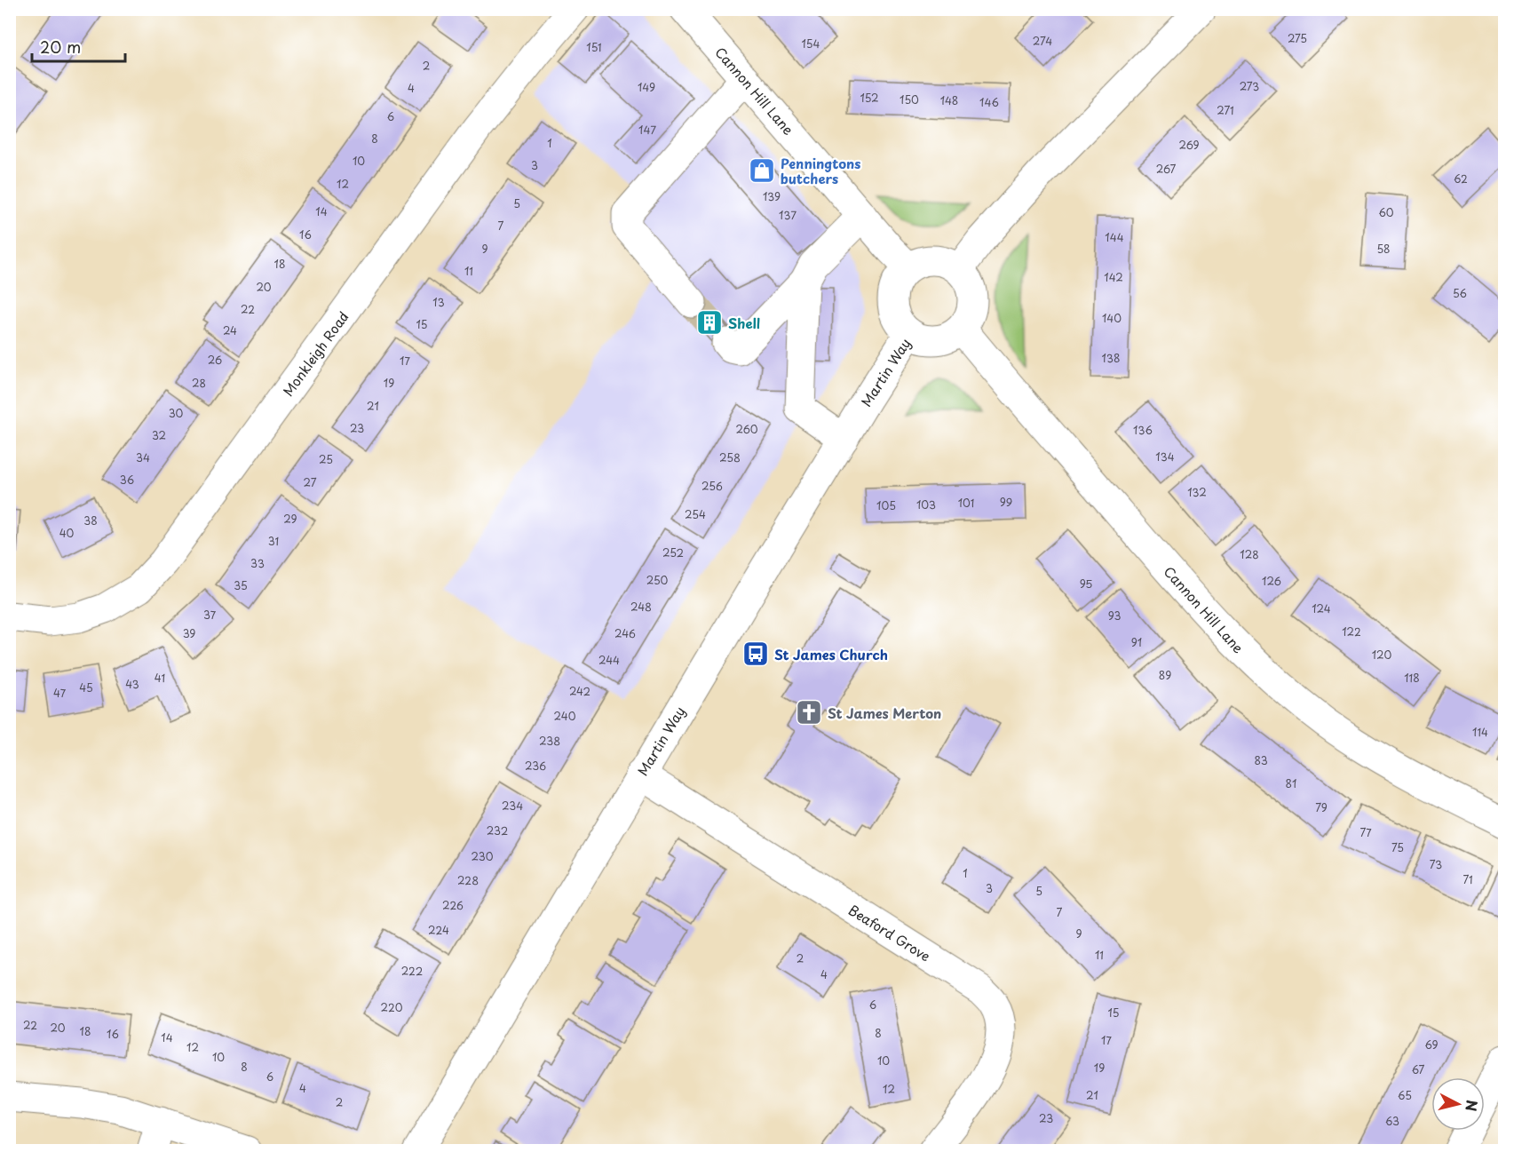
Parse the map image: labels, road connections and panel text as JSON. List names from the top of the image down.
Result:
{
  "streets": {
    "street": [
      "Cannon Hill Lane",
      "Monkleigh Road",
      "Martin Way",
      "Beaford Grove"
    ]
  },
  "crossings": [
    ["Cannon Hill Lane", "Martin Way"],
    ["Martin Way", "Beaford Grove"]
  ],
  "places": {
    "shop": ["Penningtons butchers"],
    "building": ["Shell"],
    "bus stop": ["St James Church"],
    "church": ["St James Merton"]
  },
  "house_numbers": [
    "275",
    "274",
    "154",
    "151",
    "2",
    "273",
    "149",
    "4",
    "152",
    "150",
    "148",
    "146",
    "271",
    "6",
    "147",
    "8",
    "1",
    "269",
    "10",
    "3",
    "267",
    "62",
    "12",
    "139",
    "5",
    "14",
    "60",
    "137",
    "7",
    "16",
    "144",
    "9",
    "58",
    "18",
    "11",
    "142",
    "20",
    "56",
    "13",
    "22",
    "140",
    "15",
    "24",
    "138",
    "26",
    "17",
    "28",
    "19",
    "21",
    "30",
    "23",
    "260",
    "136",
    "32",
    "134",
    "34",
    "258",
    "25",
    "36",
    "27",
    "256",
    "132",
    "99",
    "101",
    "103",
    "105",
    "254",
    "29",
    "38",
    "40",
    "31",
    "252",
    "128",
    "33",
    "250",
    "126",
    "95",
    "35",
    "248",
    "124",
    "37",
    "93",
    "122",
    "39",
    "246",
    "91",
    "120",
    "244",
    "89",
    "41",
    "118",
    "43",
    "45",
    "242",
    "47",
    "240",
    "114",
    "238",
    "83",
    "236",
    "81",
    "234",
    "79",
    "232",
    "77",
    "75",
    "230",
    "73",
    "1",
    "71",
    "228",
    "3",
    "5",
    "226",
    "7",
    "224",
    "9",
    "11",
    "2",
    "222",
    "4",
    "6",
    "220",
    "15",
    "22",
    "20",
    "18",
    "8",
    "16",
    "14",
    "17",
    "69",
    "12",
    "10",
    "10",
    "8",
    "19",
    "67",
    "6",
    "4",
    "12",
    "21",
    "65",
    "2",
    "23",
    "63"
  ],
  "scale_bar": "20 m",
  "north": "right"
}
